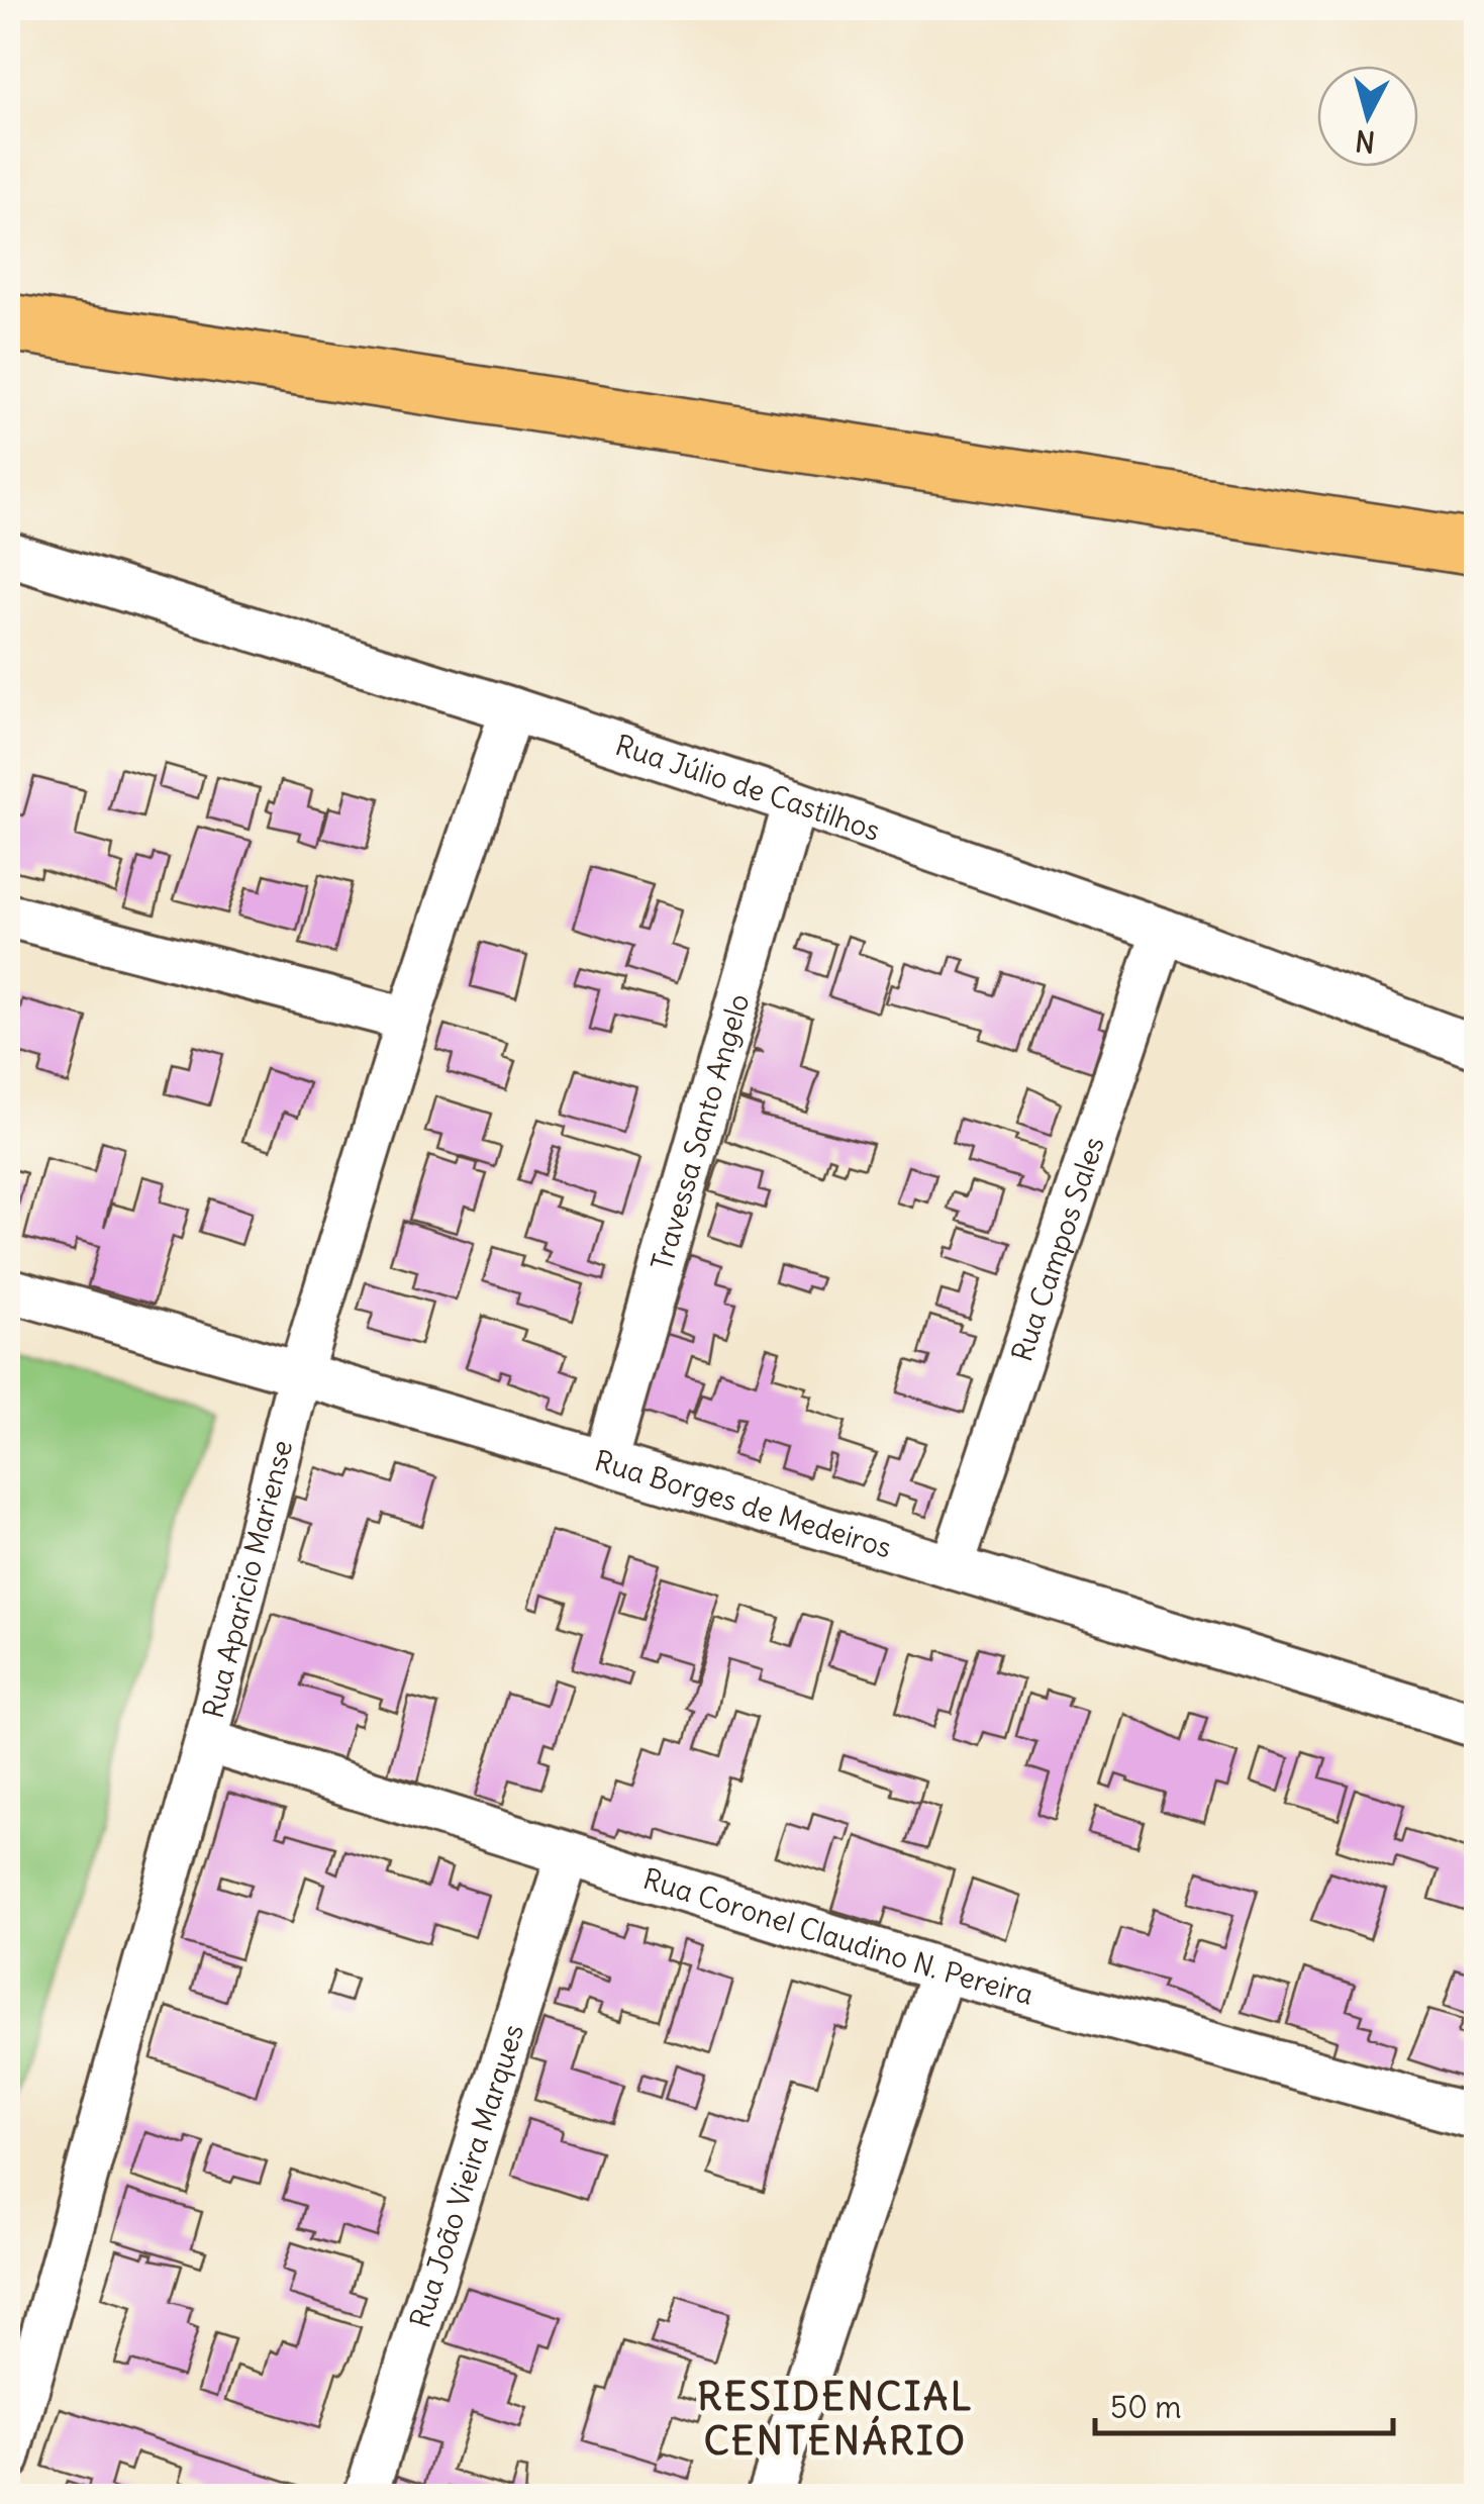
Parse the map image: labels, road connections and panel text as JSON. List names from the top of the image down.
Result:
{
  "streets": {
    "street": [
      "Rua Júlio de Castilhos",
      "Travessa Santo Angelo",
      "Rua Campos Sales",
      "Rua Borges de Medeiros",
      "Rua Aparicio Mariense",
      "Rua Coronel Claudino N. Pereira",
      "Rua João Vieira Marques"
    ]
  },
  "crossings": [
    ["Rua Júlio de Castilhos", "Travessa Santo Angelo"],
    ["Rua Júlio de Castilhos", "Rua Campos Sales"],
    ["Rua Júlio de Castilhos", "Rua Aparicio Mariense"],
    ["Travessa Santo Angelo", "Rua Borges de Medeiros"],
    ["Rua Campos Sales", "Rua Borges de Medeiros"],
    ["Rua Borges de Medeiros", "Rua Aparicio Mariense"],
    ["Rua Aparicio Mariense", "Rua Coronel Claudino N. Pereira"],
    ["Rua Coronel Claudino N. Pereira", "Rua João Vieira Marques"]
  ],
  "districts": ["RESIDENCIAL CENTENÁRIO"],
  "scale_bar": "50 m",
  "north": "bottom"
}
